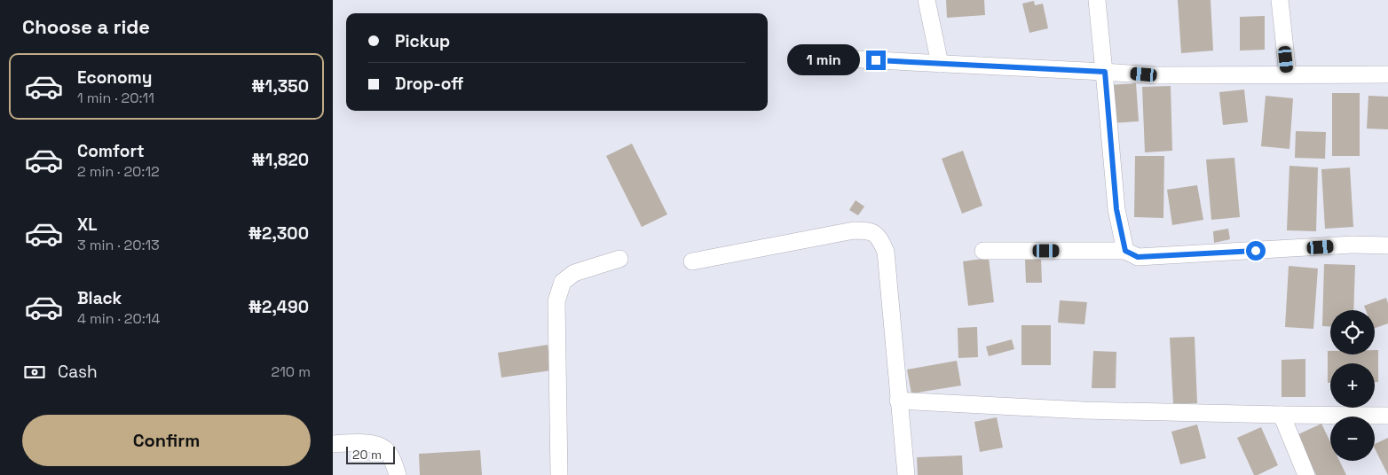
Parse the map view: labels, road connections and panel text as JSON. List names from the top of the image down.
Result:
{
  "scale_bar": "20 m",
  "page": {
    "heading": "Choose a ride",
    "banner": ["Pickup", "Drop-off"],
    "bubble": "1 min",
    "list": [
      {
        "name": "Economy",
        "note": "1 min · 20:11",
        "value": "₦1,350"
      },
      {
        "name": "Comfort",
        "note": "2 min · 20:12",
        "value": "₦1,820"
      },
      {
        "name": "XL",
        "note": "3 min · 20:13",
        "value": "₦2,300"
      },
      {
        "name": "Black",
        "note": "4 min · 20:14",
        "value": "₦2,490"
      }
    ],
    "map_buttons": ["+", "−"],
    "pay": ["Cash", "210 m"],
    "buttons": "Confirm",
    "scale": "20 m"
  }
}
